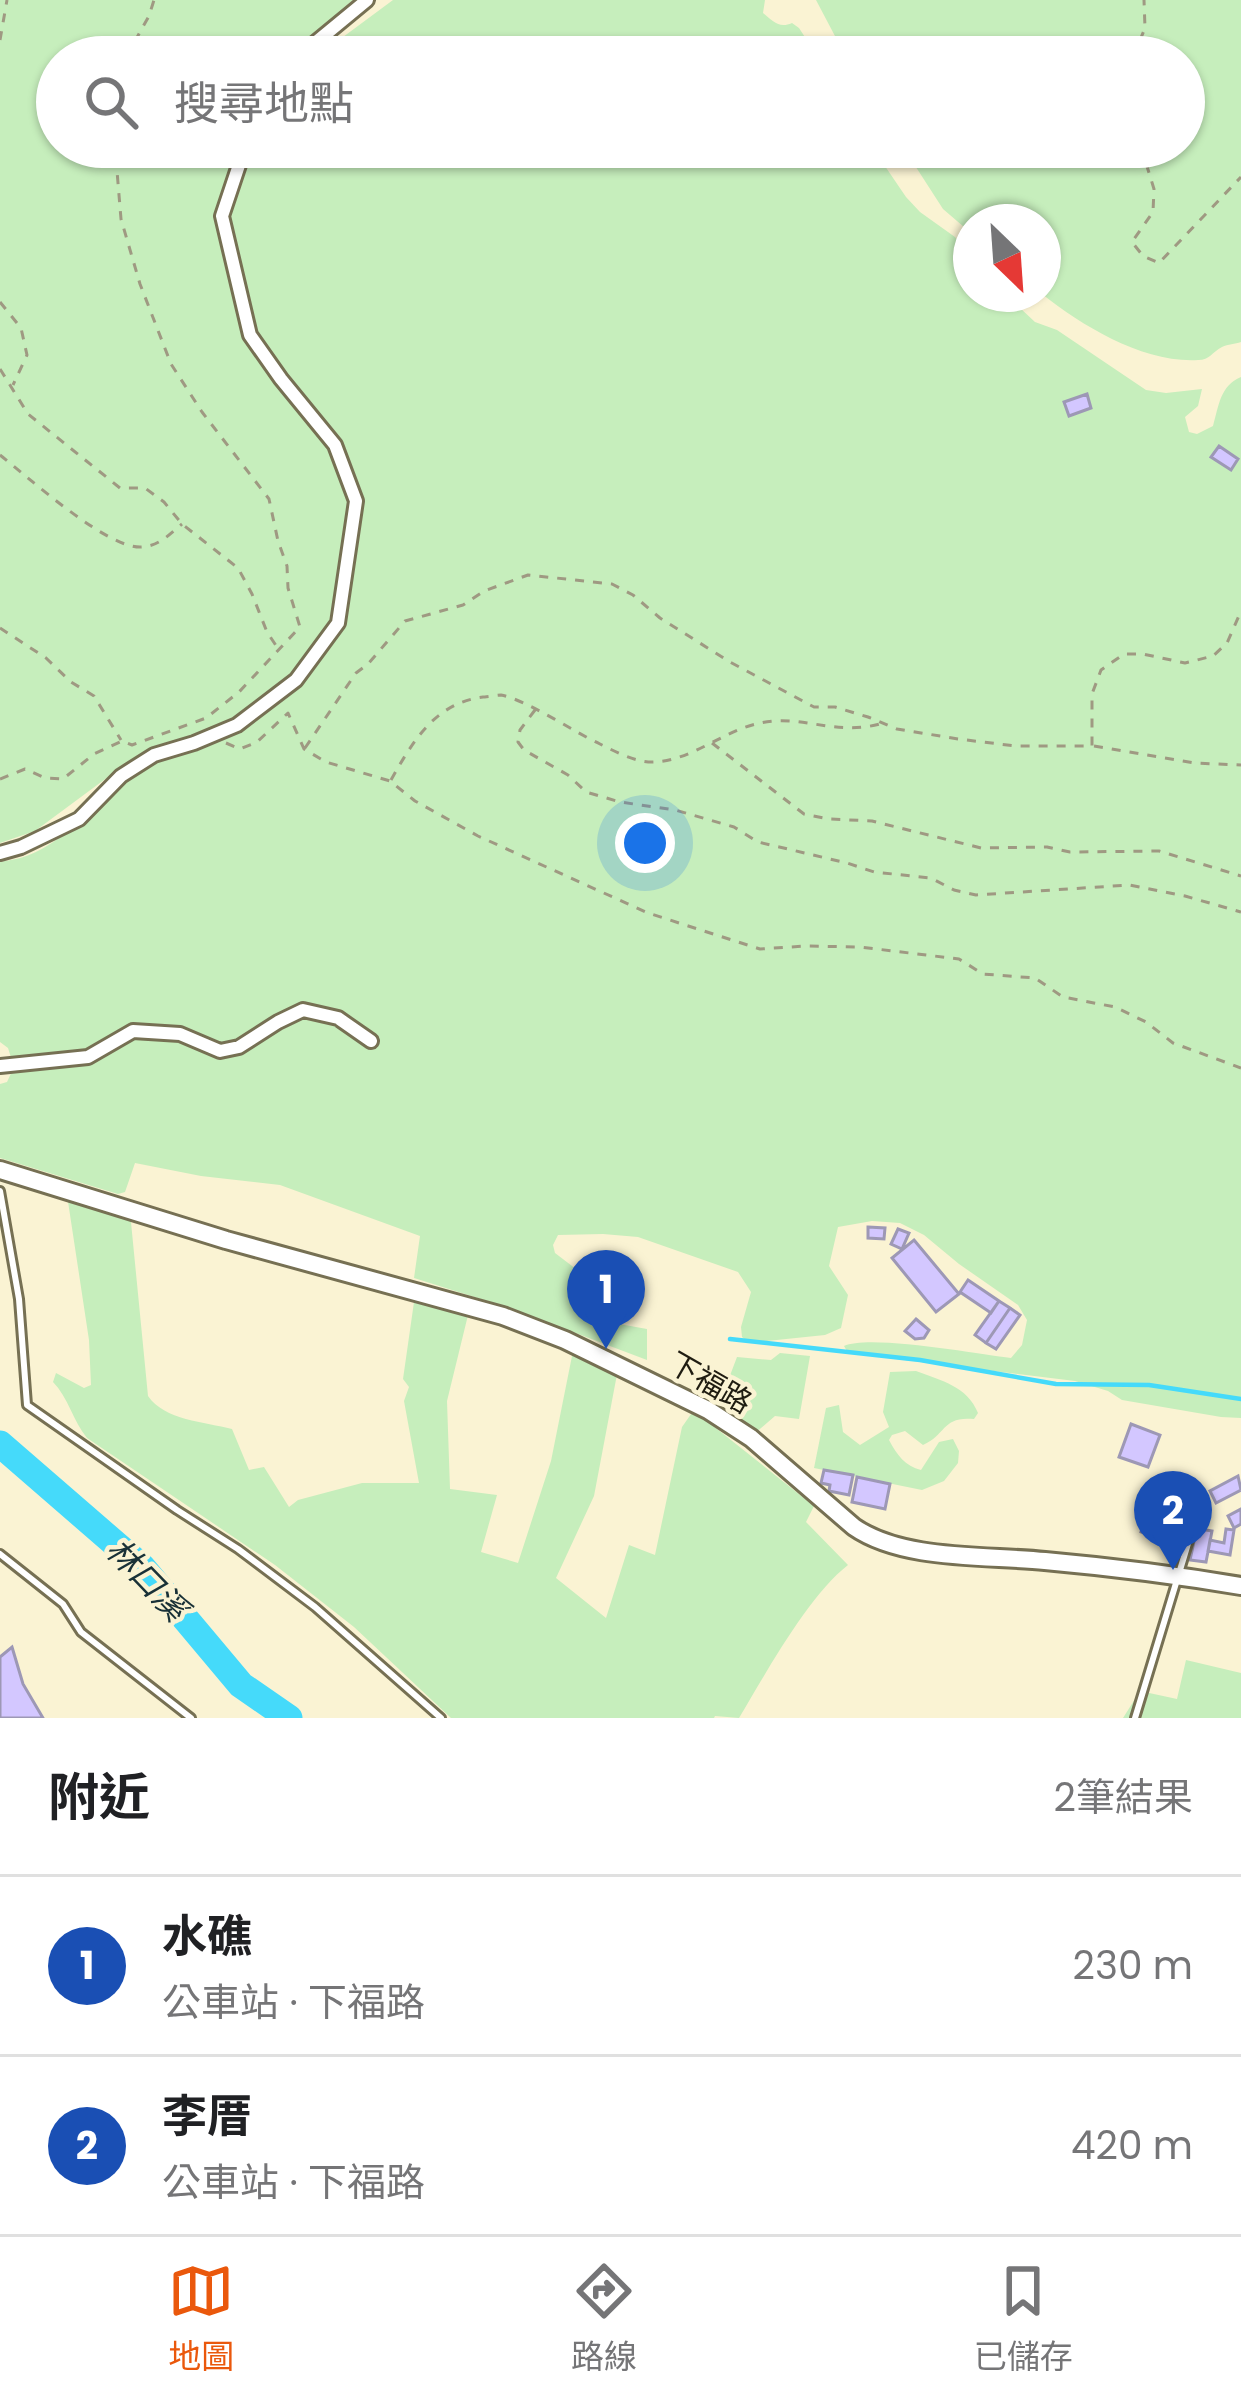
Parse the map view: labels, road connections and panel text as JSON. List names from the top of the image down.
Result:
{
  "streets": {
    "main road": ["下福路"]
  },
  "water": ["林口溪"],
  "north": "bottom right",
  "page": {
    "search": "搜尋地點",
    "pins": ["1", "2"],
    "heading": ["附近", "2筆結果"],
    "list": [
      {
        "mark": "1",
        "name": "水礁",
        "note": "公車站 · 下福路",
        "value": "230 m"
      },
      {
        "mark": "2",
        "name": "李厝",
        "note": "公車站 · 下福路",
        "value": "420 m"
      }
    ],
    "nav": ["地圖", "路線", "已儲存"]
  }
}
